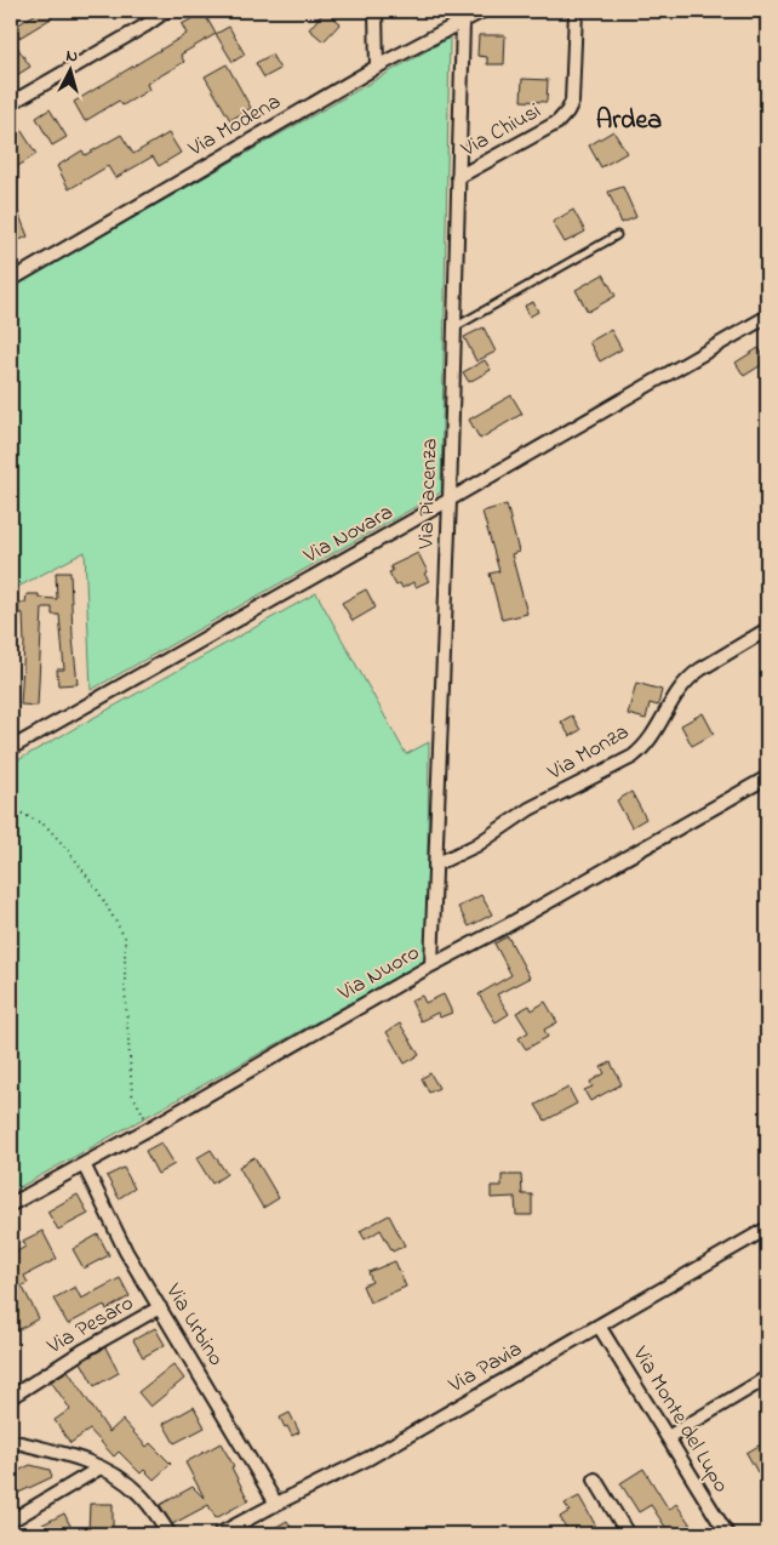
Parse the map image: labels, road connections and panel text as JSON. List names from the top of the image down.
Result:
{
  "streets": {
    "street": [
      "Via Modena",
      "Via Chiusi",
      "Via Piacenza",
      "Via Novara",
      "Via Monza",
      "Via Nuoro",
      "Via Pesaro",
      "Via Urbino",
      "Via Pavia",
      "Via Monte del Lupo"
    ]
  },
  "crossings": [
    ["Via Modena", "Via Piacenza"],
    ["Via Chiusi", "Via Piacenza"],
    ["Via Piacenza", "Via Novara"],
    ["Via Piacenza", "Via Monza"],
    ["Via Piacenza", "Via Nuoro"],
    ["Via Nuoro", "Via Urbino"],
    ["Via Pesaro", "Via Urbino"],
    ["Via Urbino", "Via Pavia"],
    ["Via Pavia", "Via Monte del Lupo"]
  ],
  "districts": ["Ardea"],
  "north": "top"
}
